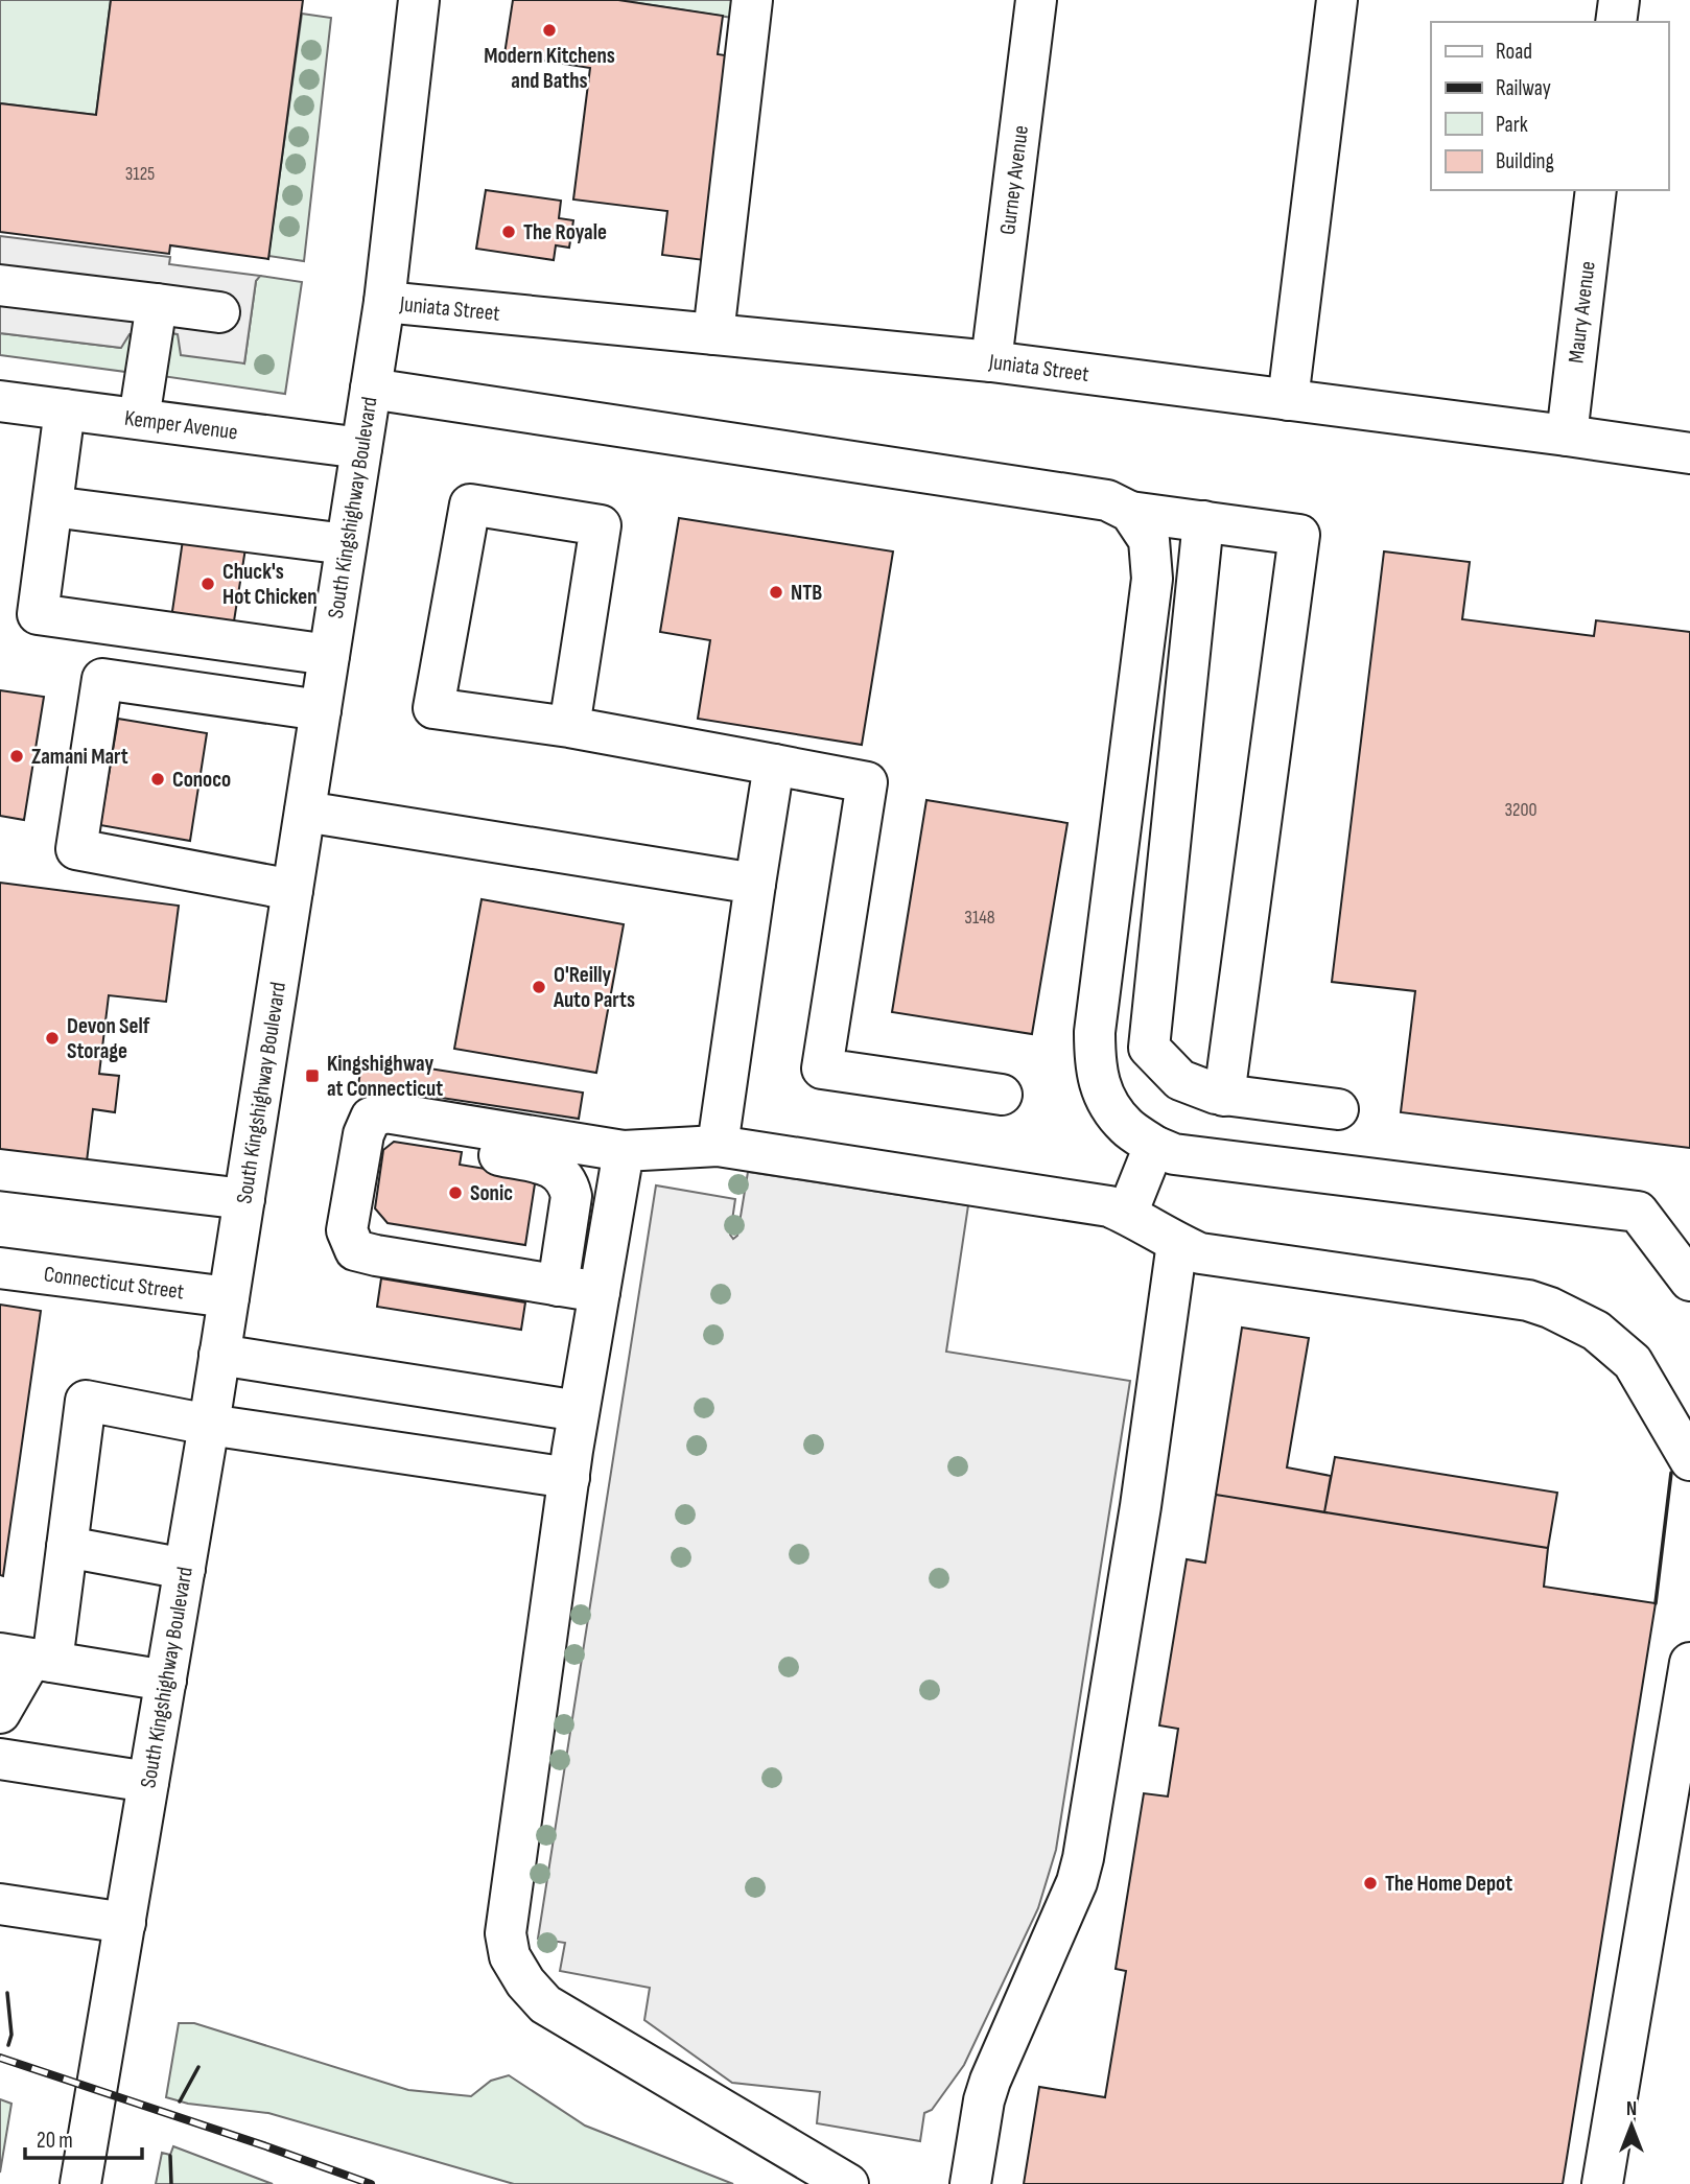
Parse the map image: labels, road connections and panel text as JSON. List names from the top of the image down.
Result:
{
  "streets": {
    "street": [
      "Gurney Avenue",
      "Juniata Street",
      "Maury Avenue",
      "Kemper Avenue",
      "South Kingshighway Boulevard",
      "Connecticut Street"
    ]
  },
  "crossings": [
    ["Gurney Avenue", "Juniata Street"],
    ["Juniata Street", "Maury Avenue"],
    ["Juniata Street", "South Kingshighway Boulevard"],
    ["Kemper Avenue", "South Kingshighway Boulevard"],
    ["South Kingshighway Boulevard", "Connecticut Street"]
  ],
  "places": {
    "other": [
      "Modern Kitchens and Baths",
      "The Royale",
      "Chuck's Hot Chicken",
      "NTB",
      "Zamani Mart",
      "Conoco",
      "O'Reilly Auto Parts",
      "Devon Self Storage",
      "Sonic",
      "The Home Depot"
    ],
    "transit": ["Kingshighway at Connecticut"]
  },
  "house_numbers": ["3125", "3200", "3148"],
  "legend": [
    "Road",
    "Railway",
    "Park",
    "Building"
  ],
  "scale_bar": "20 m",
  "north": "top"
}
